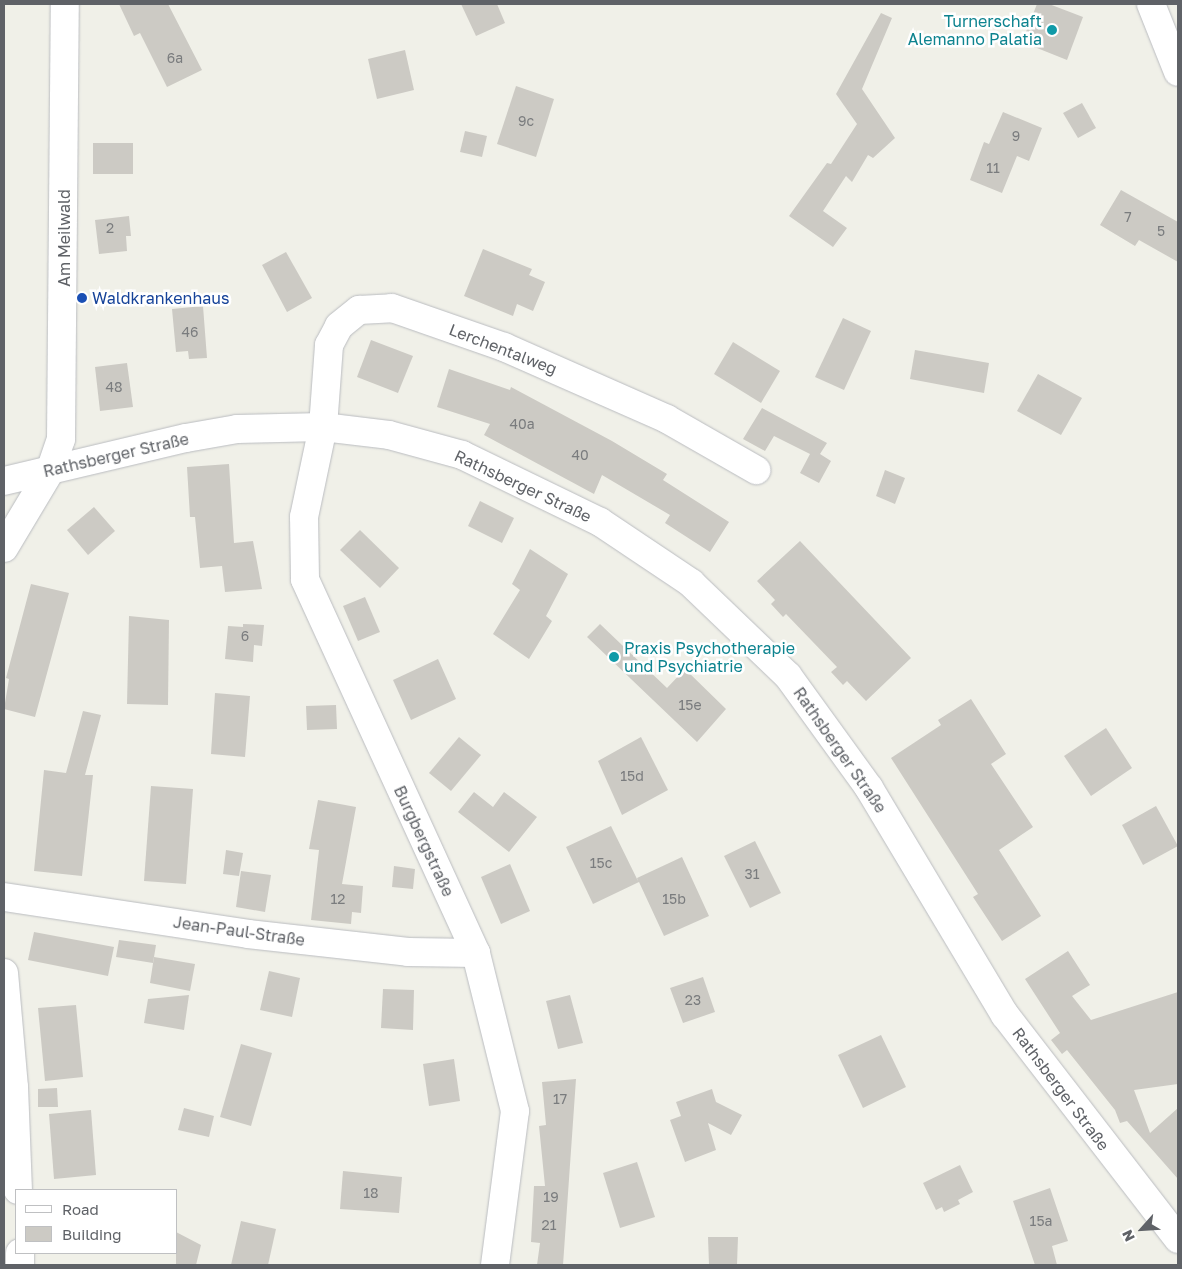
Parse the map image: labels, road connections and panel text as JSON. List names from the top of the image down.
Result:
{
  "streets": {
    "street": [
      "Am Meilwald",
      "Lerchentalweg",
      "Rathsberger Straße",
      "Burgbergstraße",
      "Jean-Paul-Straße"
    ]
  },
  "crossings": [
    ["Am Meilwald", "Rathsberger Straße"],
    ["Lerchentalweg", "Rathsberger Straße"],
    ["Lerchentalweg", "Burgbergstraße"],
    ["Rathsberger Straße", "Burgbergstraße"],
    ["Burgbergstraße", "Jean-Paul-Straße"]
  ],
  "places": ["Turnerschaft Alemanno Palatia", "Waldkrankenhaus", "Praxis Psychotherapie und Psychiatrie"],
  "house_numbers": [
    "6a",
    "9c",
    "9",
    "11",
    "7",
    "2",
    "5",
    "46",
    "48",
    "40a",
    "40",
    "6",
    "15e",
    "15d",
    "15c",
    "31",
    "12",
    "15b",
    "23",
    "17",
    "18",
    "19",
    "15a",
    "21"
  ],
  "legend": ["Road", "Building"],
  "north": "bottom left"
}
